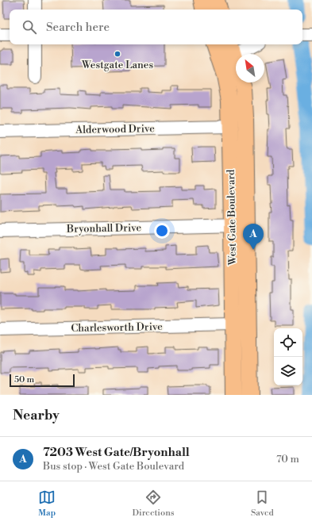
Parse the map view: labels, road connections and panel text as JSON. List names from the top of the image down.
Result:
{
  "streets": {
    "main road": ["West Gate Boulevard"],
    "street": ["Alderwood Drive", "Bryonhall Drive", "Charlesworth Drive"]
  },
  "crossings": [
    ["Alderwood Drive", "West Gate Boulevard"],
    ["West Gate Boulevard", "Bryonhall Drive"],
    ["West Gate Boulevard", "Charlesworth Drive"]
  ],
  "places": ["Westgate Lanes"],
  "scale_bar": "50 m",
  "north": "top left",
  "page": {
    "search": "Search here",
    "pins": "A",
    "scale": "50 m",
    "heading": "Nearby",
    "list": [
      {
        "mark": "A",
        "name": "7203 West Gate/Bryonhall",
        "note": "Bus stop · West Gate Boulevard",
        "value": "70 m"
      }
    ],
    "nav": ["Map", "Directions", "Saved"]
  }
}
